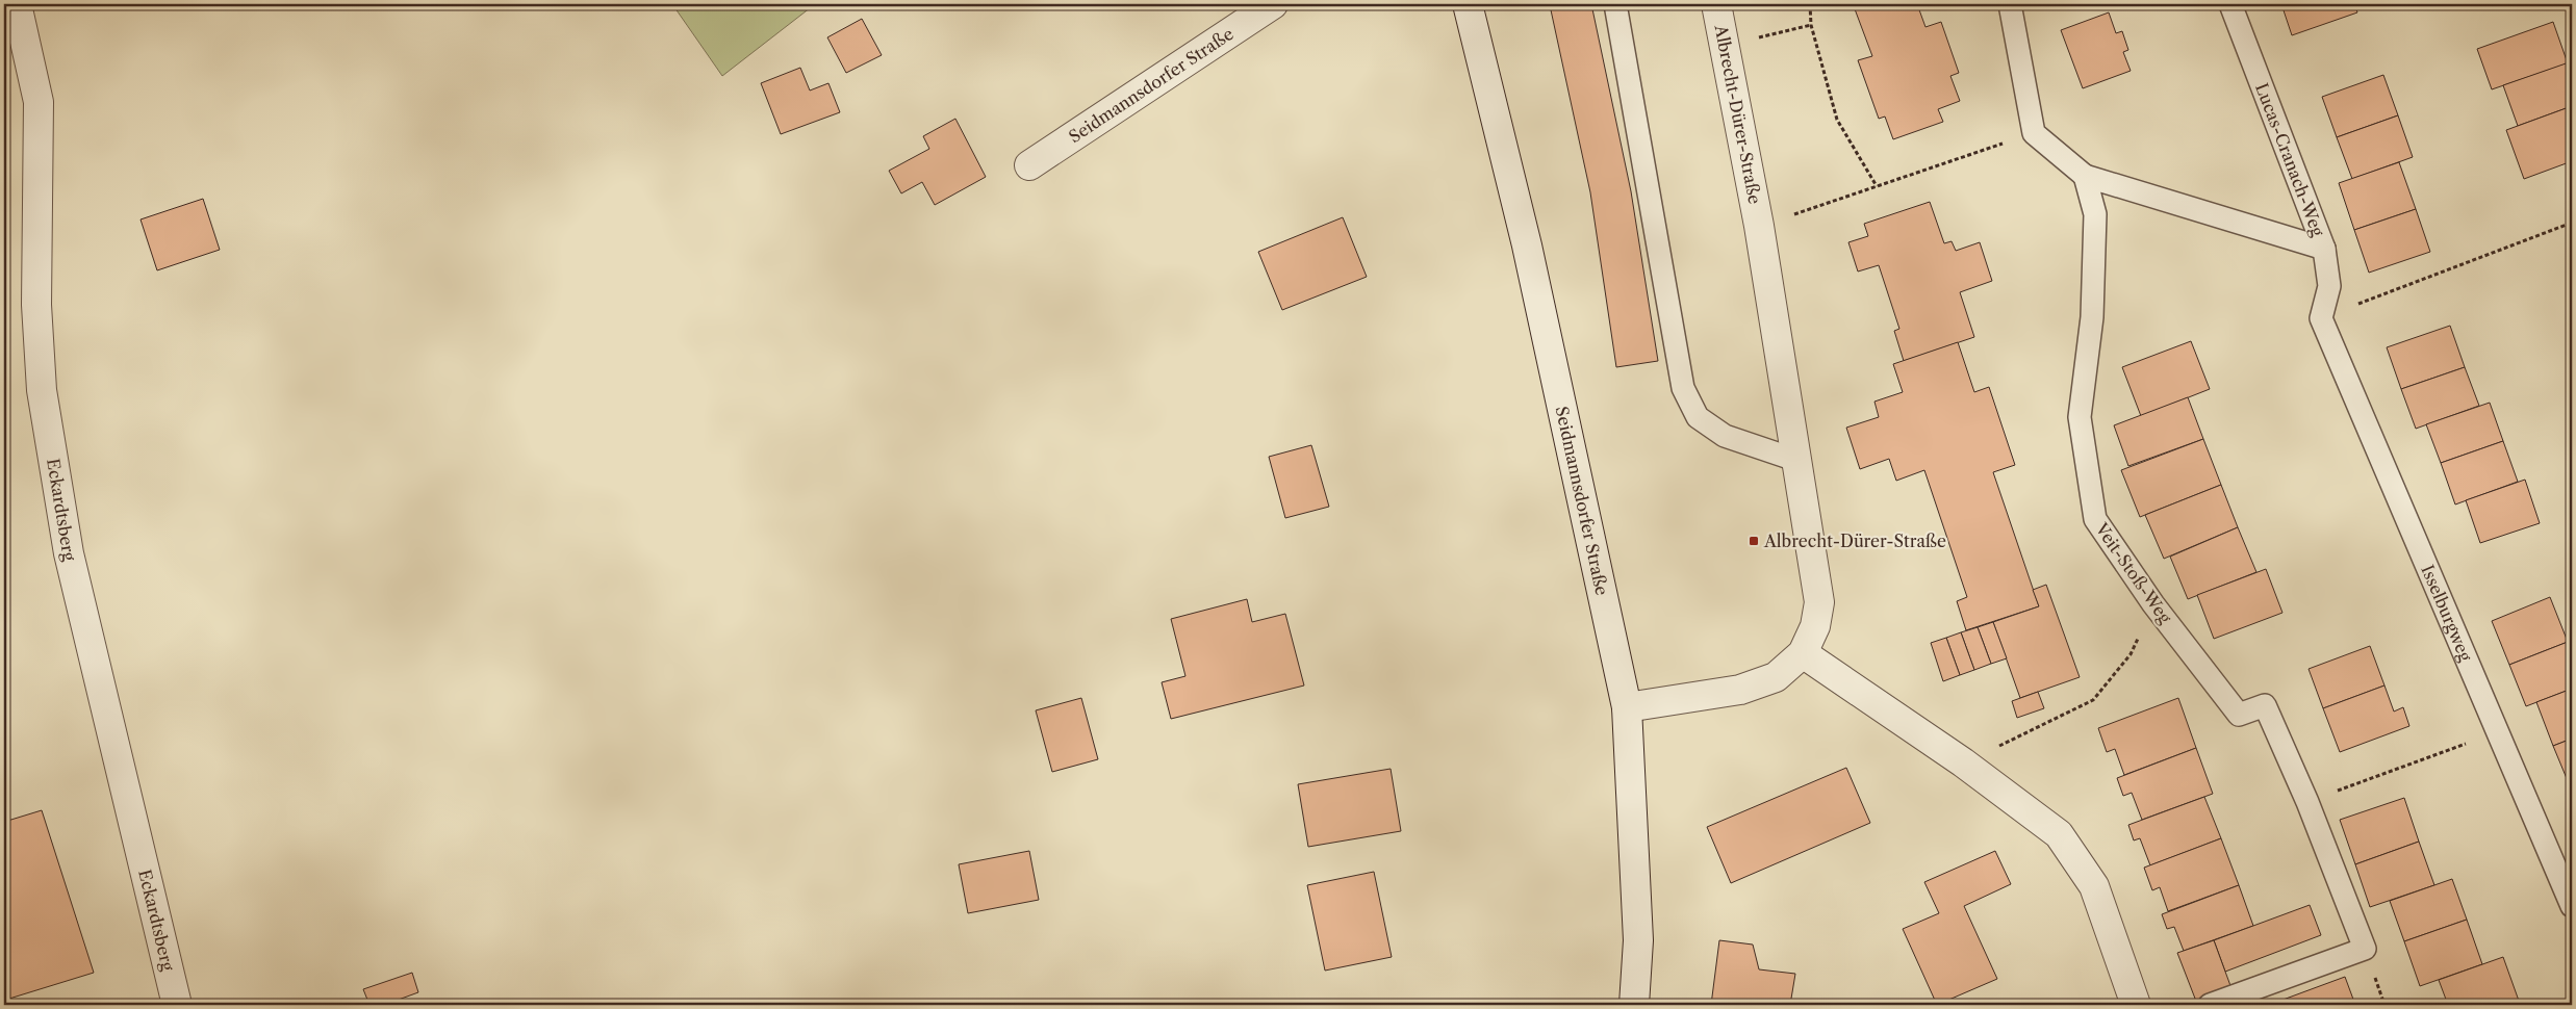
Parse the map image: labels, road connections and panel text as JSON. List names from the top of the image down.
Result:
{
  "streets": {
    "street": ["Seidmannsdorfer Straße", "Albrecht-Dürer-Straße", "Eckardtsberg"],
    "lane": ["Lucas-Cranach-Weg", "Veit-Stoß-Weg", "Isselburgweg"]
  },
  "crossings": [
    ["Seidmannsdorfer Straße", "Albrecht-Dürer-Straße"],
    ["Lucas-Cranach-Weg", "Isselburgweg"]
  ],
  "places": {
    "transit": ["Albrecht-Dürer-Straße"]
  }
}
